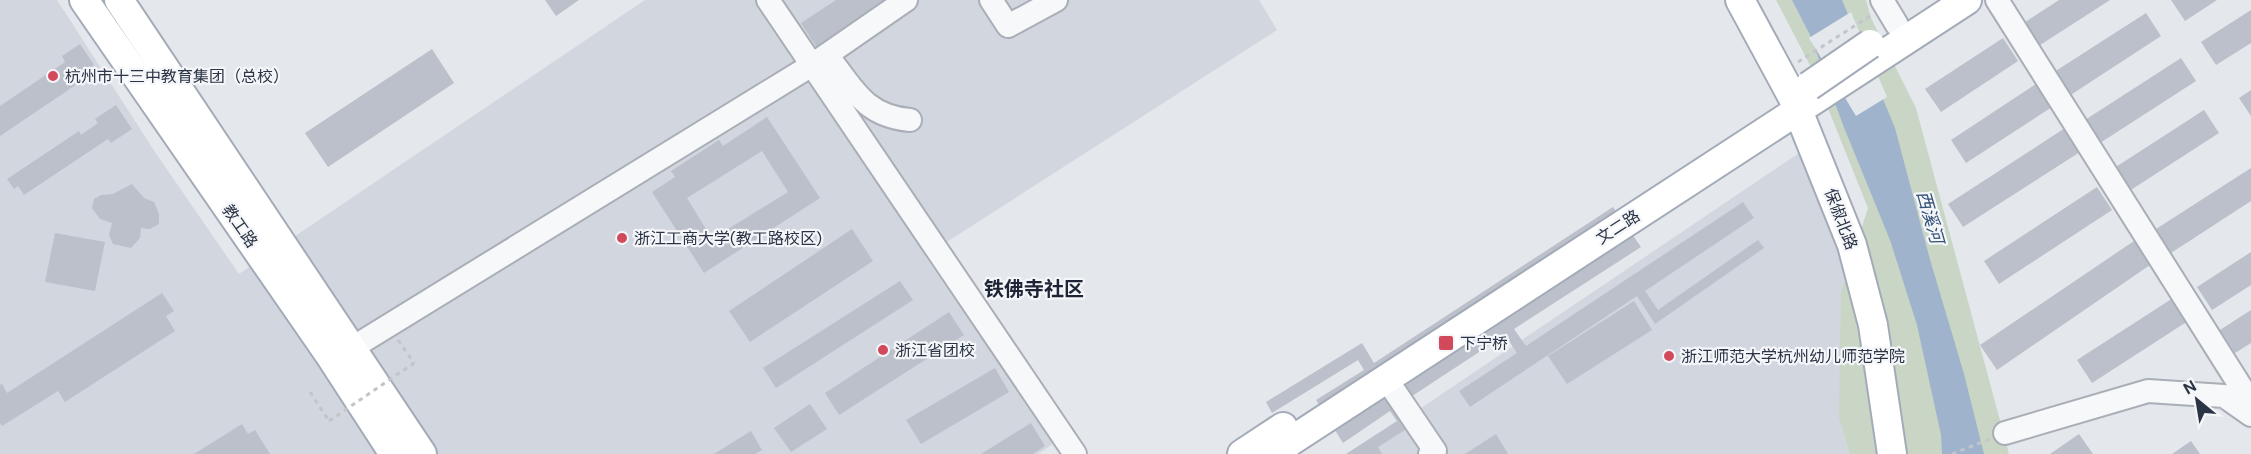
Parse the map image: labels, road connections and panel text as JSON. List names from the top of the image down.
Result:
{
  "streets": {
    "main road": ["保俶北路", "教工路", "文二路"]
  },
  "crossings": [
    ["保俶北路", "文二路"]
  ],
  "districts": ["铁佛寺社区"],
  "water": ["西溪河"],
  "places": {
    "other": [
      "杭州市十三中教育集团（总校）",
      "浙江工商大学(教工路校区)",
      "浙江省团校",
      "浙江师范大学杭州幼儿师范学院"
    ],
    "transit": ["下宁桥"]
  },
  "north": "top left"
}
